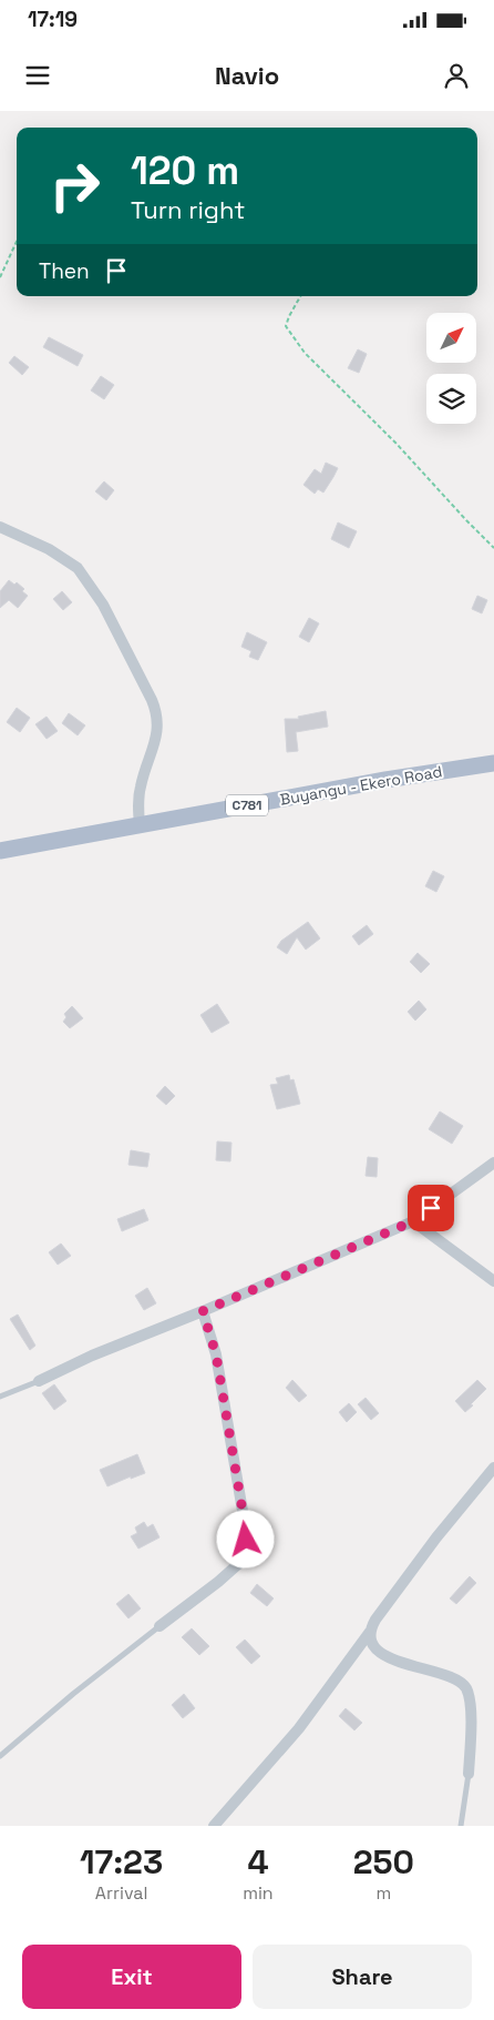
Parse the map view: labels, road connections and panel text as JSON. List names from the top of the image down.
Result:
{
  "streets": {
    "main road": ["Buyangu - Ekero Road", "C781"]
  },
  "north": "top right",
  "page": {
    "status": "17:19",
    "header": "Navio",
    "turn": ["120 m", "Turn right"],
    "then": "Then",
    "eta": [
      "17:23",
      "Arrival",
      "4",
      "min",
      "250",
      "m"
    ],
    "buttons": ["Exit", "Share"]
  }
}
